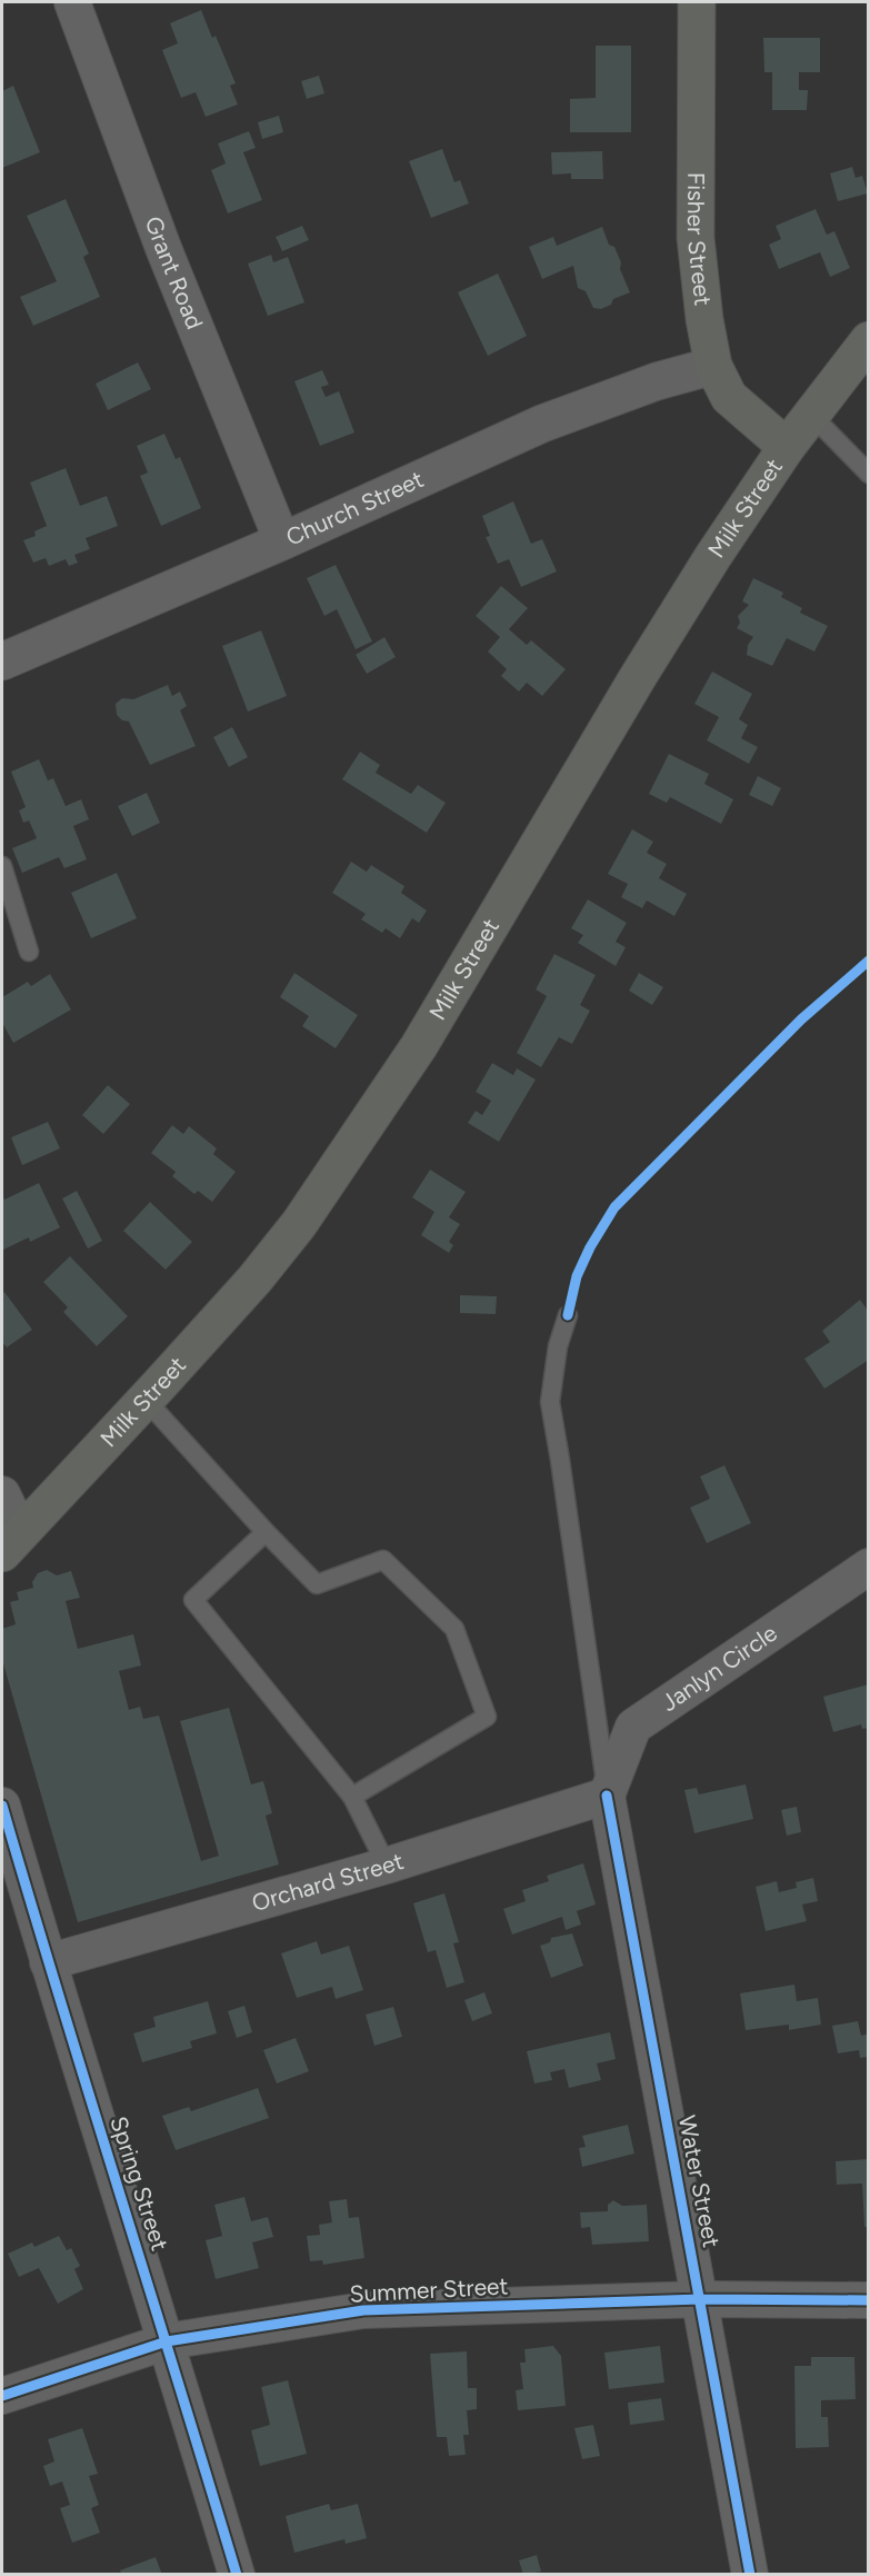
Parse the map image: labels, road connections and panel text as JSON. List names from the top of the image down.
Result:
{
  "streets": {
    "main road": ["Fisher Street", "Milk Street"],
    "street": [
      "Grant Road",
      "Church Street",
      "Janlyn Circle",
      "Orchard Street",
      "Water Street",
      "Spring Street",
      "Summer Street"
    ]
  },
  "crossings": [
    ["Fisher Street", "Church Street"],
    ["Fisher Street", "Milk Street"],
    ["Grant Road", "Church Street"],
    ["Janlyn Circle", "Orchard Street"],
    ["Janlyn Circle", "Water Street"],
    ["Orchard Street", "Water Street"],
    ["Orchard Street", "Spring Street"],
    ["Water Street", "Summer Street"],
    ["Spring Street", "Summer Street"]
  ]
}
